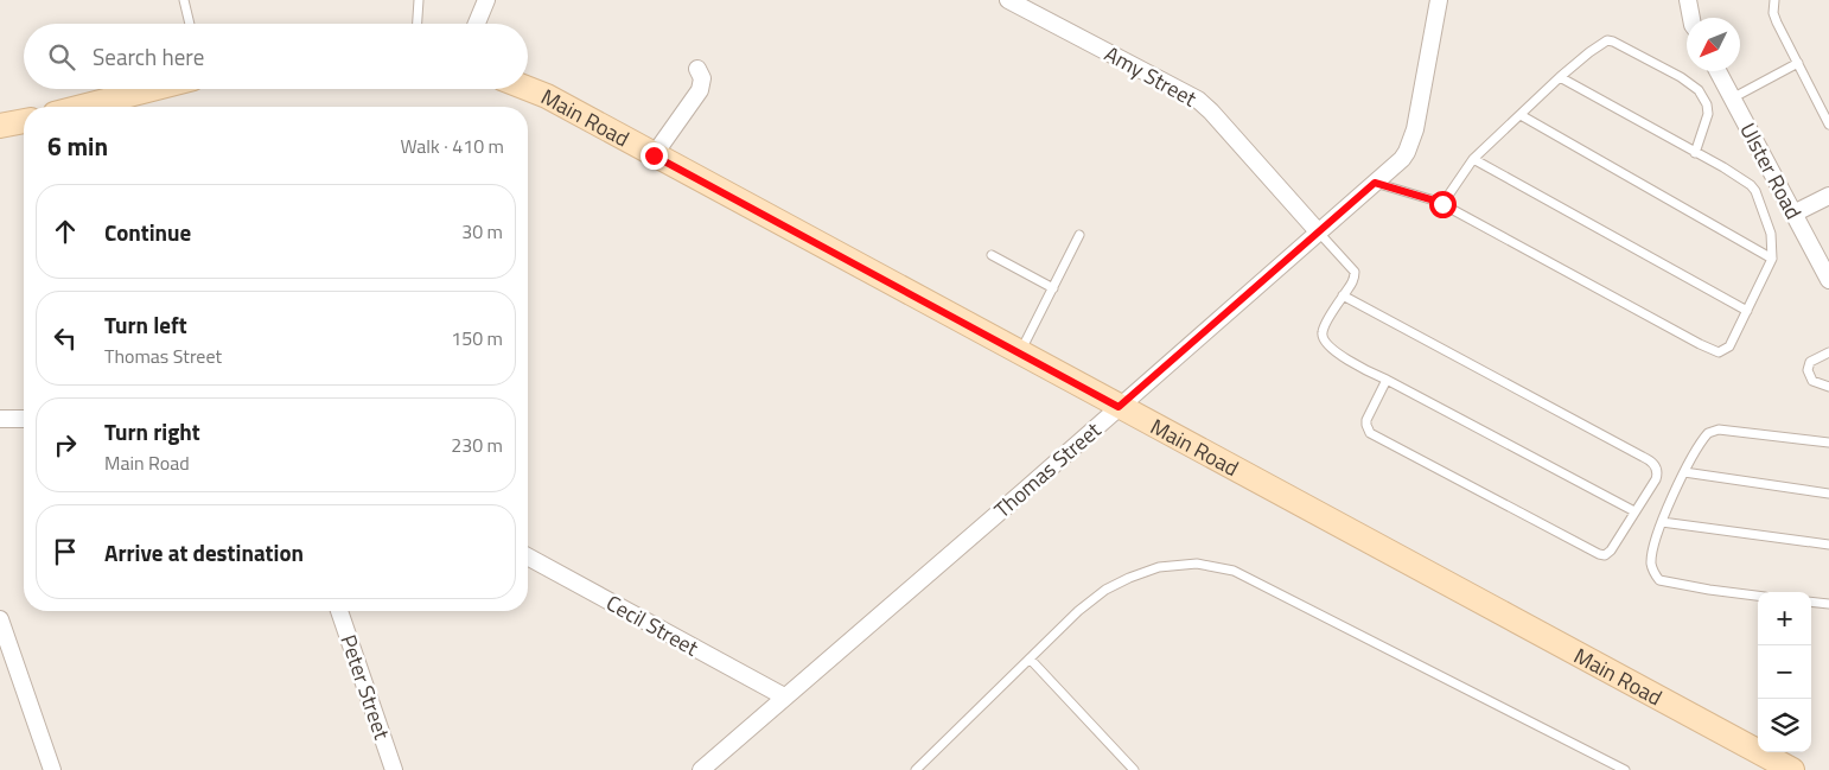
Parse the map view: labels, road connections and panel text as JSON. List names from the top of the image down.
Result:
{
  "streets": {
    "main road": ["Main Road"],
    "street": [
      "Amy Street",
      "Ulster Road",
      "Thomas Street",
      "Cecil Street",
      "Peter Street"
    ]
  },
  "crossings": [
    ["Amy Street", "Thomas Street"],
    ["Main Road", "Thomas Street"],
    ["Thomas Street", "Cecil Street"]
  ],
  "north": "bottom left",
  "page": {
    "search": "Search here",
    "heading": ["6 min", "Walk · 410 m"],
    "list": [
      ["Continue", "30 m"],
      ["Turn left", "Thomas Street", "150 m"],
      ["Turn right", "Main Road", "230 m"],
      "Arrive at destination"
    ],
    "map_buttons": ["+", "−"]
  }
}
